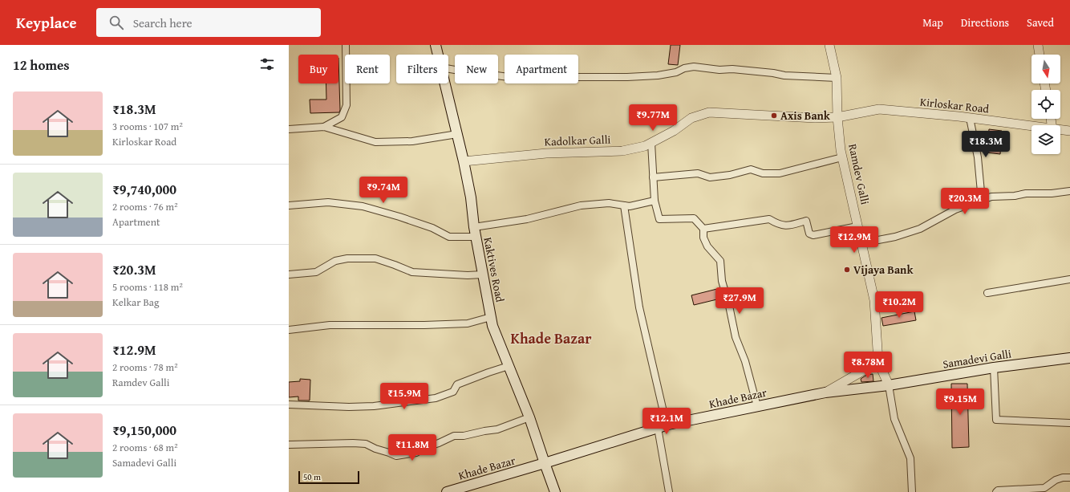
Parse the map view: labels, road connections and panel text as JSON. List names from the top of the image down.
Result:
{
  "streets": {
    "main road": ["Kaktives Road", "Samadevi Galli", "Khade Bazar"],
    "street": ["Kirloskar Road", "Kadolkar Galli", "Ramdev Galli"]
  },
  "crossings": [
    ["Kirloskar Road", "Kadolkar Galli"],
    ["Kirloskar Road", "Ramdev Galli"],
    ["Kadolkar Galli", "Ramdev Galli"],
    ["Kadolkar Galli", "Kaktives Road"],
    ["Ramdev Galli", "Samadevi Galli"],
    ["Ramdev Galli", "Khade Bazar"],
    ["Kaktives Road", "Khade Bazar"],
    ["Samadevi Galli", "Khade Bazar"]
  ],
  "districts": ["Khade Bazar"],
  "places": ["Axis Bank", "Vijaya Bank"],
  "scale_bar": "50 m",
  "north": "bottom",
  "page": {
    "header": "Keyplace",
    "search": "Search here",
    "nav": ["Map", "Directions", "Saved"],
    "heading": "12 homes",
    "chip": [
      "Buy",
      "Rent",
      "Filters",
      "New",
      "Apartment"
    ],
    "list": [
      {
        "name": "₹18.3M",
        "note": "3 rooms · 107 m² · Kirloskar Road"
      },
      {
        "name": "₹9,740,000",
        "note": "2 rooms · 76 m² · Apartment"
      },
      {
        "name": "₹20.3M",
        "note": "5 rooms · 118 m² · Kelkar Bag"
      },
      {
        "name": "₹12.9M",
        "note": "2 rooms · 78 m² · Ramdev Galli"
      },
      {
        "name": "₹9,150,000",
        "note": "2 rooms · 68 m² · Samadevi Galli"
      }
    ],
    "price": [
      "₹9.77M",
      "₹18.3M",
      "₹9.74M",
      "₹20.3M",
      "₹12.9M",
      "₹27.9M",
      "₹10.2M",
      "₹8.78M",
      "₹15.9M",
      "₹9.15M",
      "₹12.1M",
      "₹11.8M"
    ],
    "scale": "50 m"
  }
}
